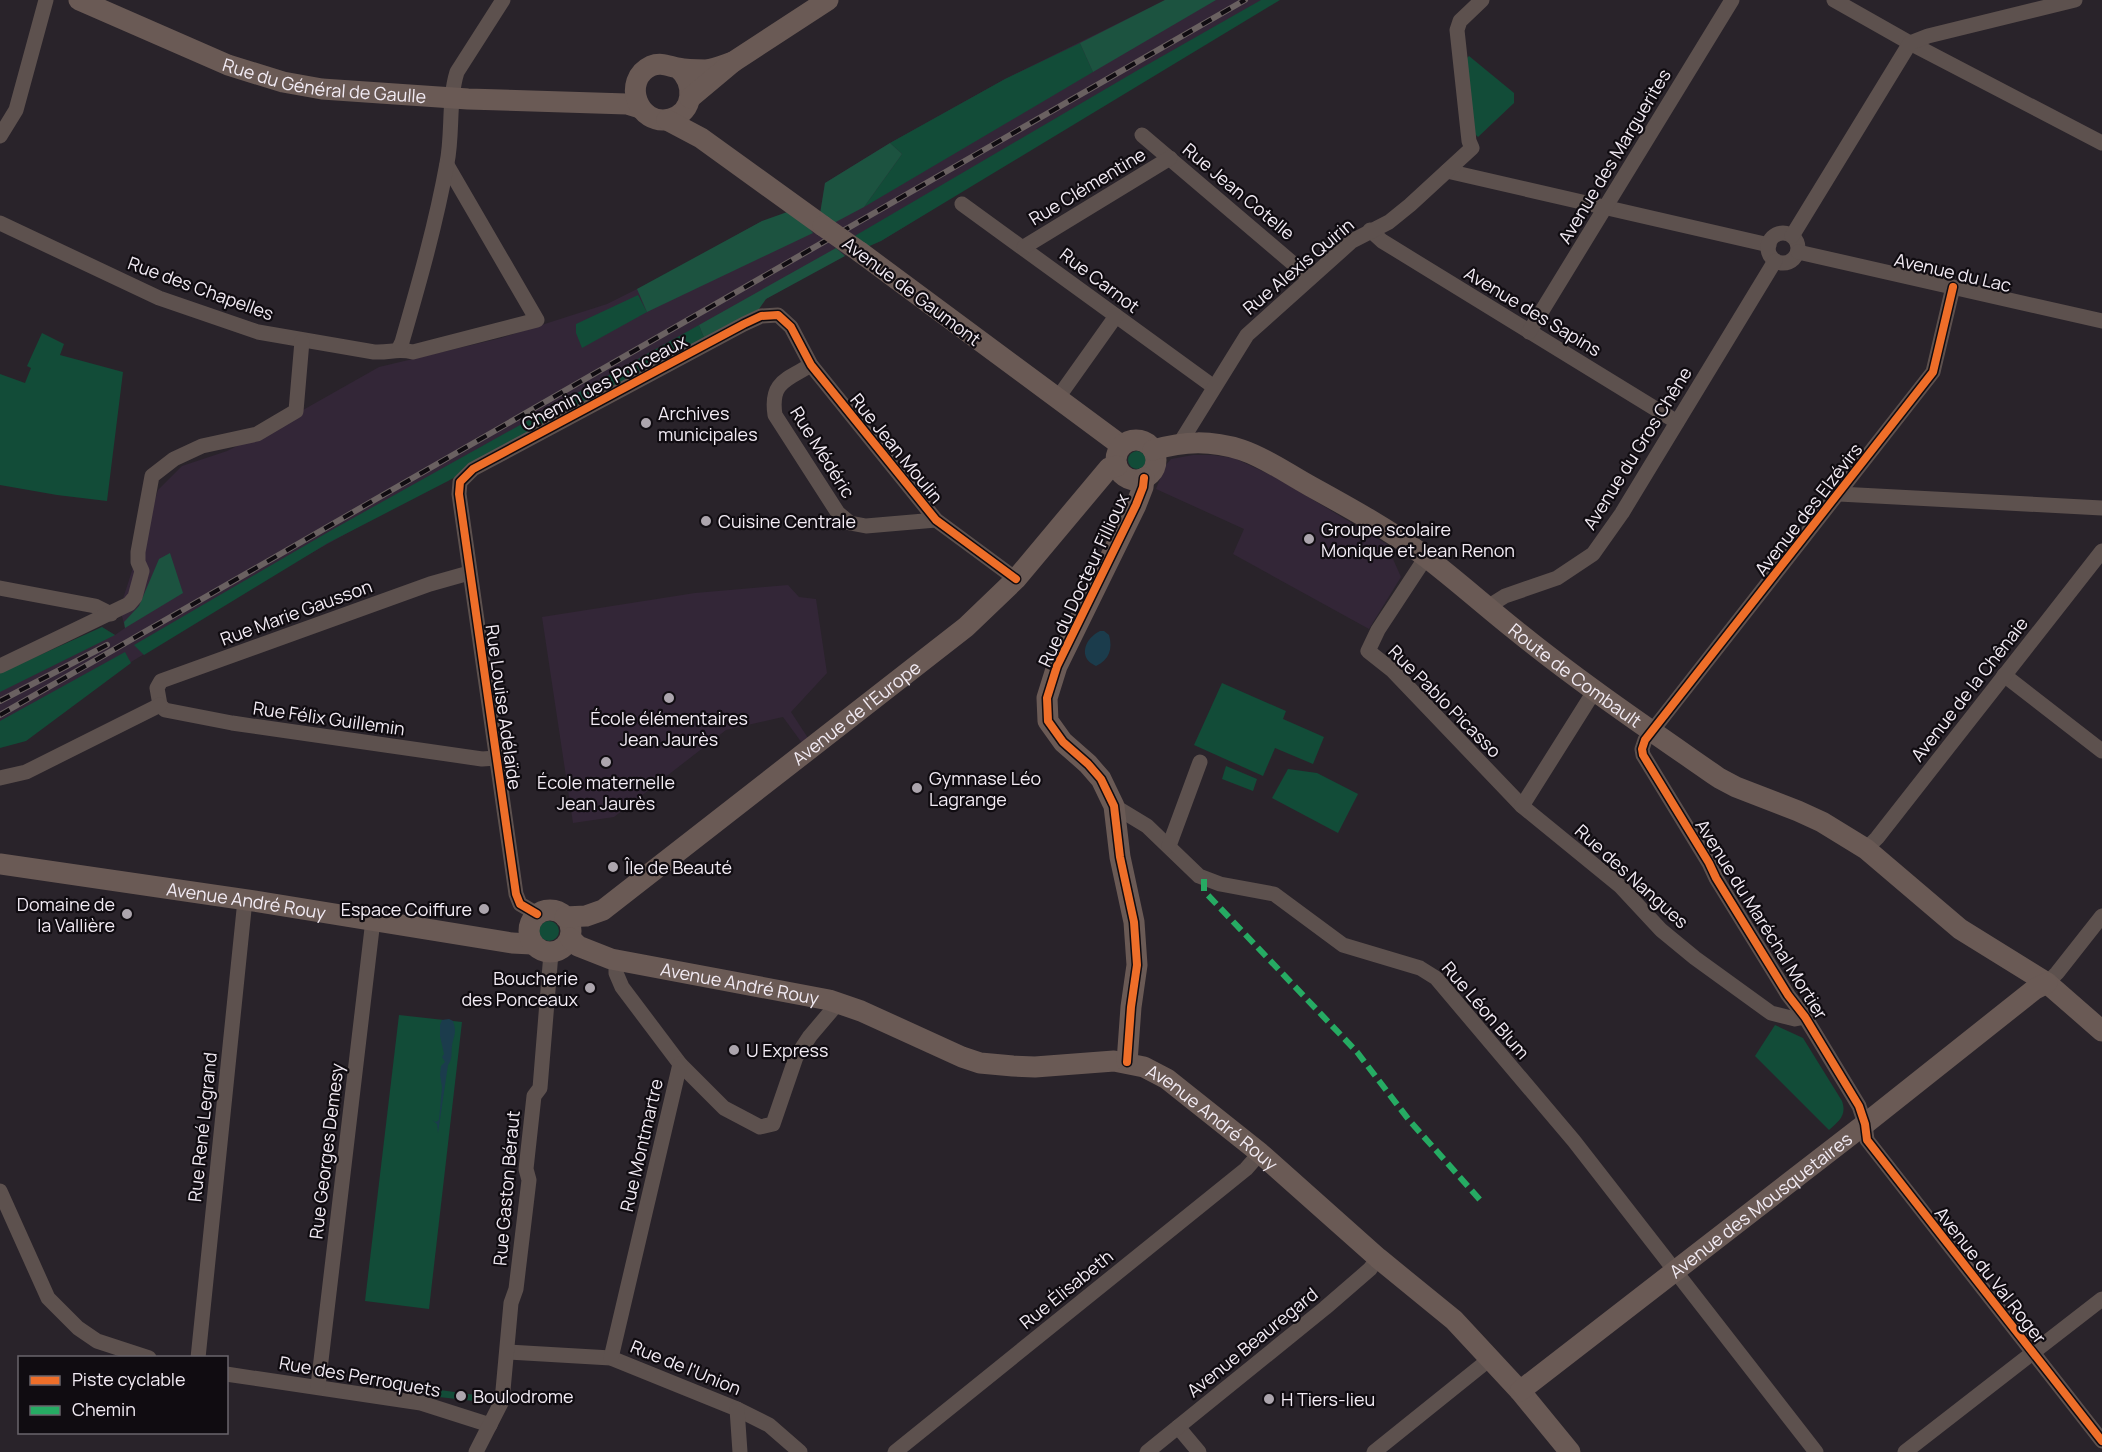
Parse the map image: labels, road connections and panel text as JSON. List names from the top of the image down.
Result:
{
  "streets": {
    "street": [
      "Rue du Général de Gaulle",
      "Avenue des Marguerites",
      "Rue Clémentine",
      "Rue Jean Cotelle",
      "Rue Alexis Quirin",
      "Avenue du Lac",
      "Rue Carnot",
      "Rue des Chapelles",
      "Avenue de Gaumont",
      "Avenue des Sapins",
      "Chemin des Ponceaux",
      "Rue Jean Moulin",
      "Avenue du Gros Chêne",
      "Rue Médéric",
      "Avenue des Elzévirs",
      "Rue du Docteur Fillioux",
      "Rue Marie Gausson",
      "Route de Combault",
      "Avenue de la Chênaie",
      "Rue Pablo Picasso",
      "Rue Louise Adélaïde",
      "Avenue de l'Europe",
      "Rue Félix Guillemin",
      "Rue des Nangues",
      "Avenue André Rouy",
      "Avenue du Maréchal Mortier",
      "Rue Léon Blum",
      "Rue René Legrand",
      "Rue Montmartre",
      "Rue Georges Demesy",
      "Rue Gaston Béraut",
      "Avenue des Mousquetaires",
      "Avenue du Val Roger",
      "Rue Élisabeth",
      "Avenue Beauregard",
      "Rue de l'Union",
      "Rue des Perroquets"
    ]
  },
  "crossings": [
    ["Rue du Général de Gaulle", "Avenue de Gaumont"],
    ["Avenue des Marguerites", "Avenue des Sapins"],
    ["Rue Clémentine", "Rue Jean Cotelle"],
    ["Rue Clémentine", "Rue Carnot"],
    ["Rue Jean Cotelle", "Rue Alexis Quirin"],
    ["Rue Alexis Quirin", "Rue Carnot"],
    ["Rue Alexis Quirin", "Avenue des Sapins"],
    ["Rue Alexis Quirin", "Route de Combault"],
    ["Avenue du Lac", "Avenue du Gros Chêne"],
    ["Avenue du Lac", "Avenue des Elzévirs"],
    ["Avenue de Gaumont", "Rue du Docteur Fillioux"],
    ["Avenue de Gaumont", "Route de Combault"],
    ["Avenue de Gaumont", "Avenue de l'Europe"],
    ["Avenue des Sapins", "Avenue du Gros Chêne"],
    ["Chemin des Ponceaux", "Rue Jean Moulin"],
    ["Chemin des Ponceaux", "Rue Louise Adélaïde"],
    ["Rue Jean Moulin", "Rue Médéric"],
    ["Rue Jean Moulin", "Avenue de l'Europe"],
    ["Avenue du Gros Chêne", "Route de Combault"],
    ["Avenue des Elzévirs", "Route de Combault"],
    ["Avenue des Elzévirs", "Avenue du Maréchal Mortier"],
    ["Rue du Docteur Fillioux", "Route de Combault"],
    ["Rue du Docteur Fillioux", "Avenue de l'Europe"],
    ["Rue du Docteur Fillioux", "Avenue André Rouy"],
    ["Rue du Docteur Fillioux", "Rue Léon Blum"],
    ["Rue Marie Gausson", "Rue Louise Adélaïde"],
    ["Rue Marie Gausson", "Rue Félix Guillemin"],
    ["Route de Combault", "Avenue de la Chênaie"],
    ["Route de Combault", "Rue Pablo Picasso"],
    ["Route de Combault", "Avenue de l'Europe"],
    ["Route de Combault", "Avenue du Maréchal Mortier"],
    ["Route de Combault", "Avenue des Mousquetaires"],
    ["Rue Pablo Picasso", "Rue des Nangues"],
    ["Rue Louise Adélaïde", "Avenue de l'Europe"],
    ["Rue Louise Adélaïde", "Rue Félix Guillemin"],
    ["Rue Louise Adélaïde", "Avenue André Rouy"],
    ["Rue Louise Adélaïde", "Rue Gaston Béraut"],
    ["Avenue de l'Europe", "Avenue André Rouy"],
    ["Avenue de l'Europe", "Rue Gaston Béraut"],
    ["Rue des Nangues", "Avenue du Maréchal Mortier"],
    ["Avenue André Rouy", "Rue René Legrand"],
    ["Avenue André Rouy", "Rue Montmartre"],
    ["Avenue André Rouy", "Rue Georges Demesy"],
    ["Avenue André Rouy", "Rue Gaston Béraut"],
    ["Avenue André Rouy", "Avenue des Mousquetaires"],
    ["Avenue André Rouy", "Rue Élisabeth"],
    ["Avenue André Rouy", "Avenue Beauregard"],
    ["Avenue du Maréchal Mortier", "Avenue des Mousquetaires"],
    ["Avenue du Maréchal Mortier", "Avenue du Val Roger"],
    ["Rue Léon Blum", "Avenue des Mousquetaires"],
    ["Rue Montmartre", "Rue de l'Union"],
    ["Rue Georges Demesy", "Rue des Perroquets"],
    ["Rue Gaston Béraut", "Rue de l'Union"],
    ["Rue Gaston Béraut", "Rue des Perroquets"],
    ["Avenue des Mousquetaires", "Avenue du Val Roger"]
  ],
  "places": [
    "Archives municipales",
    "Cuisine Centrale",
    "Groupe scolaire Monique et Jean Renon",
    "École élémentaires Jean Jaurès",
    "École maternelle Jean Jaurès",
    "Gymnase Léo Lagrange",
    "Île de Beauté",
    "Espace Coiffure",
    "Domaine de la Vallière",
    "Boucherie des Ponceaux",
    "U Express",
    "Boulodrome",
    "H Tiers-lieu"
  ],
  "legend": ["Piste cyclable", "Chemin"]
}
